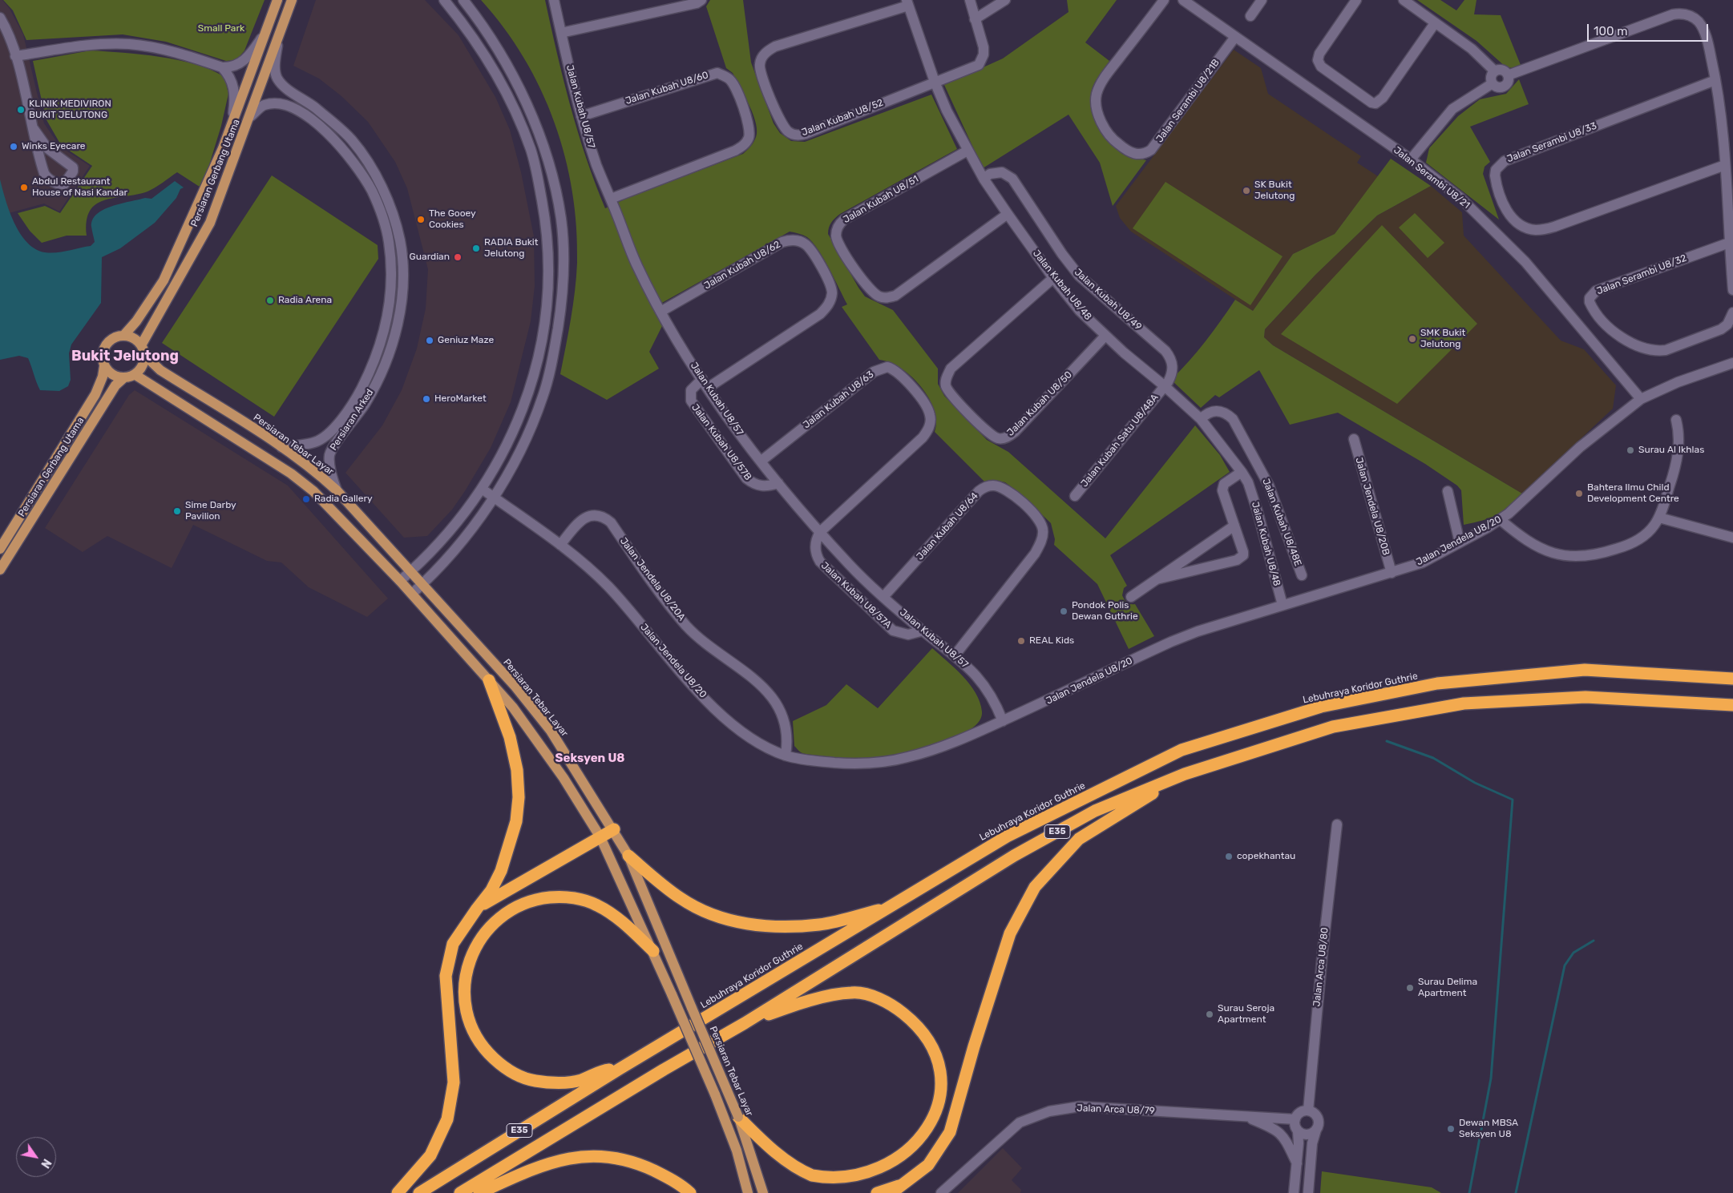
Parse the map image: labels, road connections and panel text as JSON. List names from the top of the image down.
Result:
{
  "streets": {
    "highway": ["Lebuhraya Koridor Guthrie", "E35"],
    "main road": ["Persiaran Gerbang Utama", "Persiaran Tebar Layar"],
    "street": [
      "Jalan Kubah U8/60",
      "Jalan Serambi U8/21B",
      "Jalan Kubah U8/57",
      "Jalan Kubah U8/52",
      "Jalan Serambi U8/33",
      "Jalan Serambi U8/21",
      "Jalan Kubah U8/51",
      "Jalan Kubah U8/62",
      "Jalan Serambi U8/32",
      "Jalan Kubah U8/48",
      "Jalan Kubah U8/49",
      "Jalan Kubah U8/63",
      "Jalan Kubah U8/50",
      "Persiaran Arked",
      "Jalan Kubah Satu U8/48A",
      "Jalan Kubah U8/57B",
      "Jalan Jendela U8/20B",
      "Jalan Kubah U8/48E",
      "Jalan Kubah U8/64",
      "Jalan Jendela U8/20",
      "Jalan Jendela U8/20A",
      "Jalan Kubah U8/57A",
      "Jalan Arca U8/80",
      "Jalan Arca U8/79"
    ]
  },
  "crossings": [
    ["Jalan Kubah U8/60", "Jalan Kubah U8/57"],
    ["Jalan Serambi U8/21B", "Jalan Serambi U8/21"],
    ["Jalan Kubah U8/57", "Jalan Kubah U8/62"],
    ["Jalan Kubah U8/57", "Jalan Kubah U8/63"],
    ["Jalan Kubah U8/57", "Jalan Kubah U8/57B"],
    ["Jalan Kubah U8/57", "Jalan Kubah U8/64"],
    ["Jalan Kubah U8/57", "Jalan Jendela U8/20"],
    ["Jalan Kubah U8/57", "Jalan Kubah U8/57A"],
    ["Jalan Kubah U8/52", "Jalan Kubah U8/48"],
    ["Persiaran Gerbang Utama", "Persiaran Arked"],
    ["Persiaran Gerbang Utama", "Persiaran Tebar Layar"],
    ["Jalan Serambi U8/21", "Jalan Jendela U8/20"],
    ["Jalan Kubah U8/51", "Jalan Kubah U8/48"],
    ["Jalan Kubah U8/48", "Jalan Kubah U8/49"],
    ["Jalan Kubah U8/48", "Jalan Kubah U8/50"],
    ["Jalan Kubah U8/48", "Jalan Kubah Satu U8/48A"],
    ["Jalan Kubah U8/48", "Jalan Kubah U8/48E"],
    ["Jalan Kubah U8/48", "Jalan Jendela U8/20"],
    ["Jalan Kubah U8/49", "Jalan Kubah Satu U8/48A"],
    ["Jalan Kubah U8/63", "Jalan Kubah U8/57A"],
    ["Persiaran Arked", "Persiaran Tebar Layar"],
    ["Jalan Jendela U8/20B", "Jalan Jendela U8/20"],
    ["Jalan Jendela U8/20", "Jalan Jendela U8/20A"],
    ["Jalan Arca U8/80", "Jalan Arca U8/79"]
  ],
  "districts": ["Bukit Jelutong", "Seksyen U8"],
  "parks": ["Small Park"],
  "places": [
    "KLINIK MEDIVIRON BUKIT JELUTONG",
    "Winks Eyecare",
    "Abdul Restaurant House of Nasi Kandar",
    "SK Bukit Jelutong",
    "The Gooey Cookies",
    "RADIA Bukit Jelutong",
    "Guardian",
    "Radia Arena",
    "SMK Bukit Jelutong",
    "Geniuz Maze",
    "HeroMarket",
    "Surau Al Ikhlas",
    "Bahtera Ilmu Child Development Centre",
    "Radia Gallery",
    "Sime Darby Pavilion",
    "Pondok Polis Dewan Guthrie",
    "REAL Kids",
    "copekhantau",
    "Surau Delima Apartment",
    "Surau Seroja Apartment",
    "Dewan MBSA Seksyen U8"
  ],
  "scale_bar": "100 m",
  "north": "bottom right"
}
